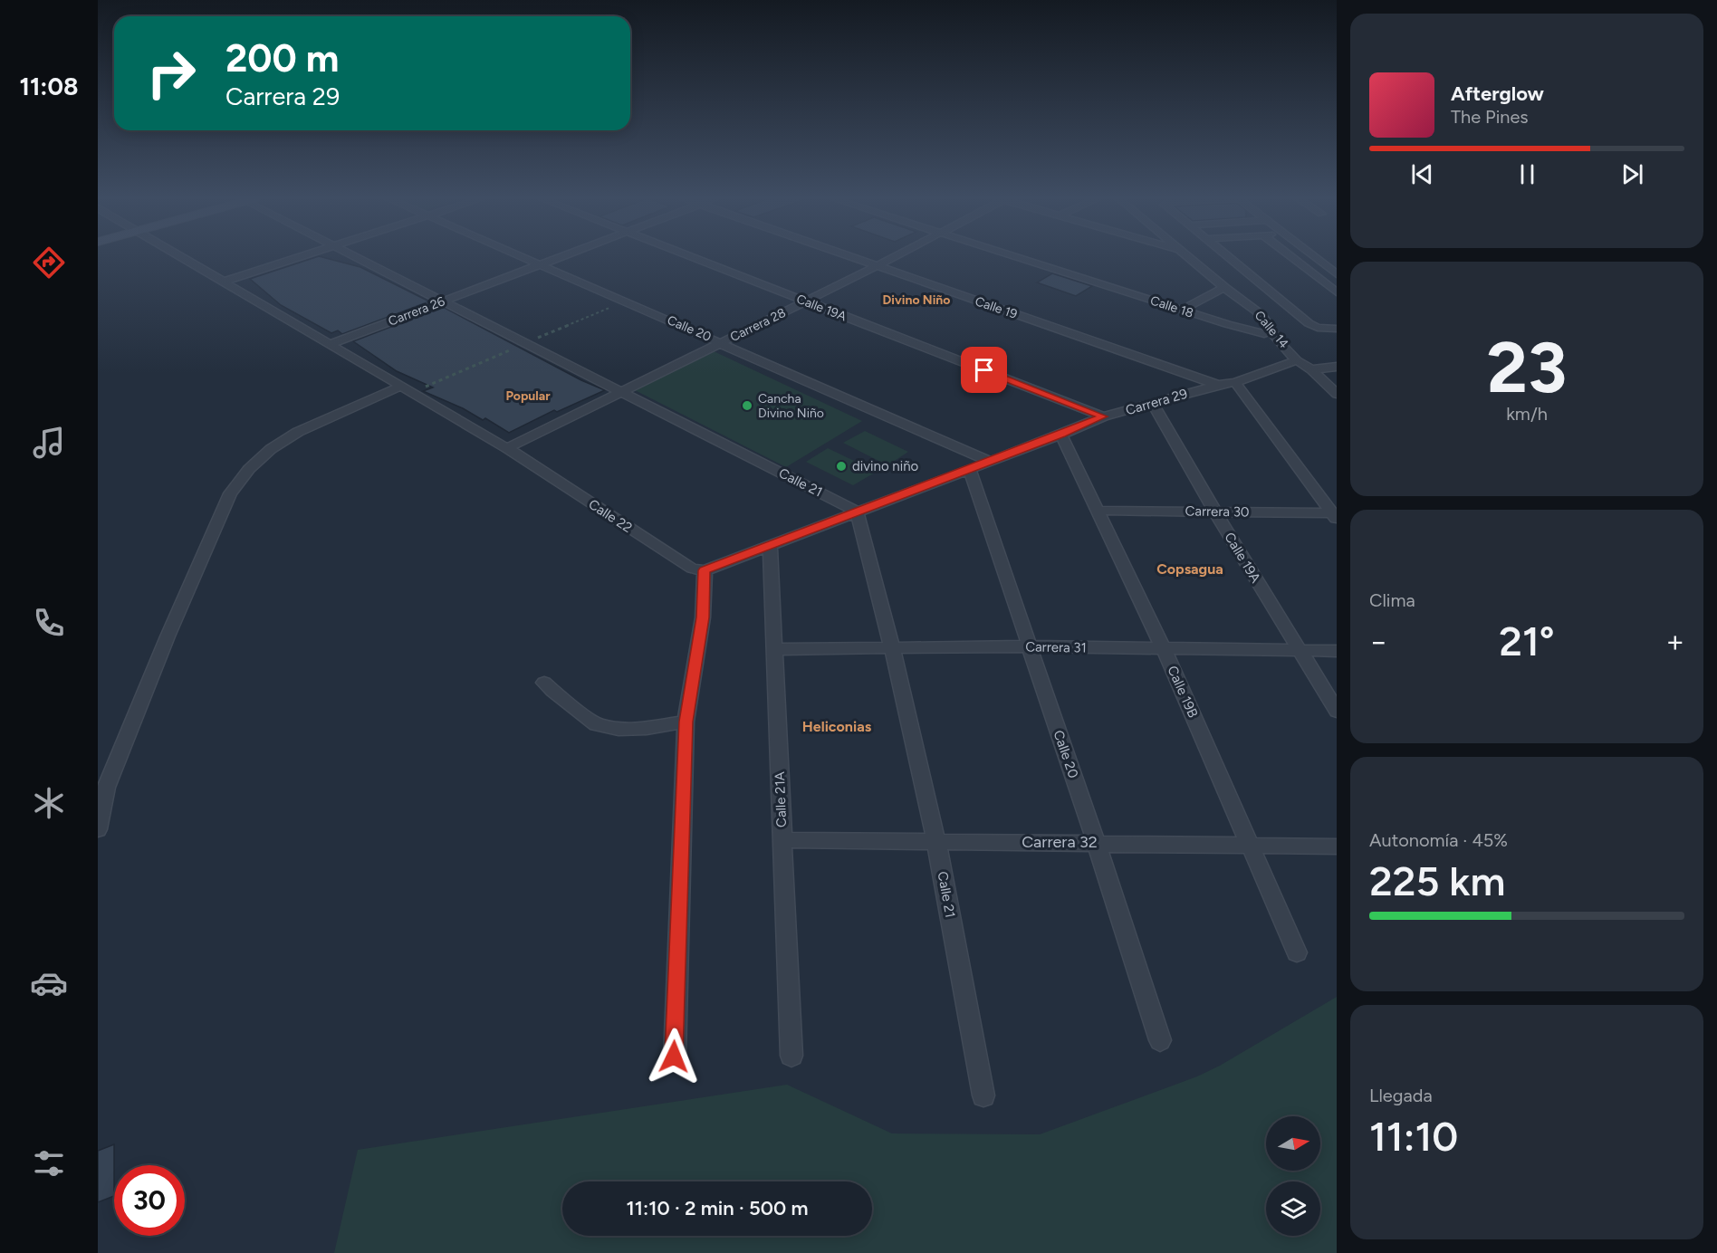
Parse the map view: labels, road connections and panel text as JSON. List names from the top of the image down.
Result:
{
  "streets": {
    "street": [
      "Calle 18",
      "Calle 19A",
      "Calle 19",
      "Carrera 26",
      "Carrera 28",
      "Calle 20",
      "Calle 14",
      "Carrera 29",
      "Calle 21",
      "Carrera 30",
      "Calle 22",
      "Carrera 31",
      "Calle 19B",
      "Calle 21A",
      "Carrera 32"
    ]
  },
  "crossings": [
    ["Calle 18", "Calle 14"],
    ["Calle 19A", "Carrera 28"],
    ["Calle 19A", "Carrera 29"],
    ["Calle 19A", "Carrera 30"],
    ["Calle 19A", "Carrera 31"],
    ["Calle 19", "Carrera 28"],
    ["Calle 19", "Carrera 29"],
    ["Carrera 26", "Calle 20"],
    ["Carrera 26", "Calle 21"],
    ["Carrera 26", "Calle 22"],
    ["Carrera 28", "Calle 20"],
    ["Carrera 28", "Calle 21"],
    ["Carrera 28", "Calle 22"],
    ["Calle 20", "Carrera 29"],
    ["Calle 20", "Carrera 31"],
    ["Calle 20", "Carrera 32"],
    ["Calle 14", "Carrera 29"],
    ["Carrera 29", "Calle 21"],
    ["Carrera 29", "Calle 22"],
    ["Carrera 29", "Calle 19B"],
    ["Carrera 29", "Calle 21A"],
    ["Calle 21", "Carrera 31"],
    ["Calle 21", "Carrera 32"],
    ["Carrera 30", "Calle 19B"],
    ["Carrera 31", "Calle 19B"],
    ["Carrera 31", "Calle 21A"],
    ["Calle 19B", "Carrera 32"],
    ["Calle 21A", "Carrera 32"]
  ],
  "districts": [
    "Divino Niño",
    "Popular",
    "Copsagua",
    "Heliconias"
  ],
  "places": ["Cancha Divino Niño", "divino niño"],
  "north": "right",
  "page": {
    "tabs": "11:08",
    "turn": ["200 m", "Carrera 29"],
    "song": ["Afterglow", "The Pines"],
    "tile": [
      ["23", "km/h"],
      "Clima",
      ["Autonomía · 45%", "225 km"],
      ["Llegada", "11:10"]
    ],
    "heat": ["−", "21°", "+"],
    "limit": "30",
    "trip": "11:10 · 2 min · 500 m"
  }
}
